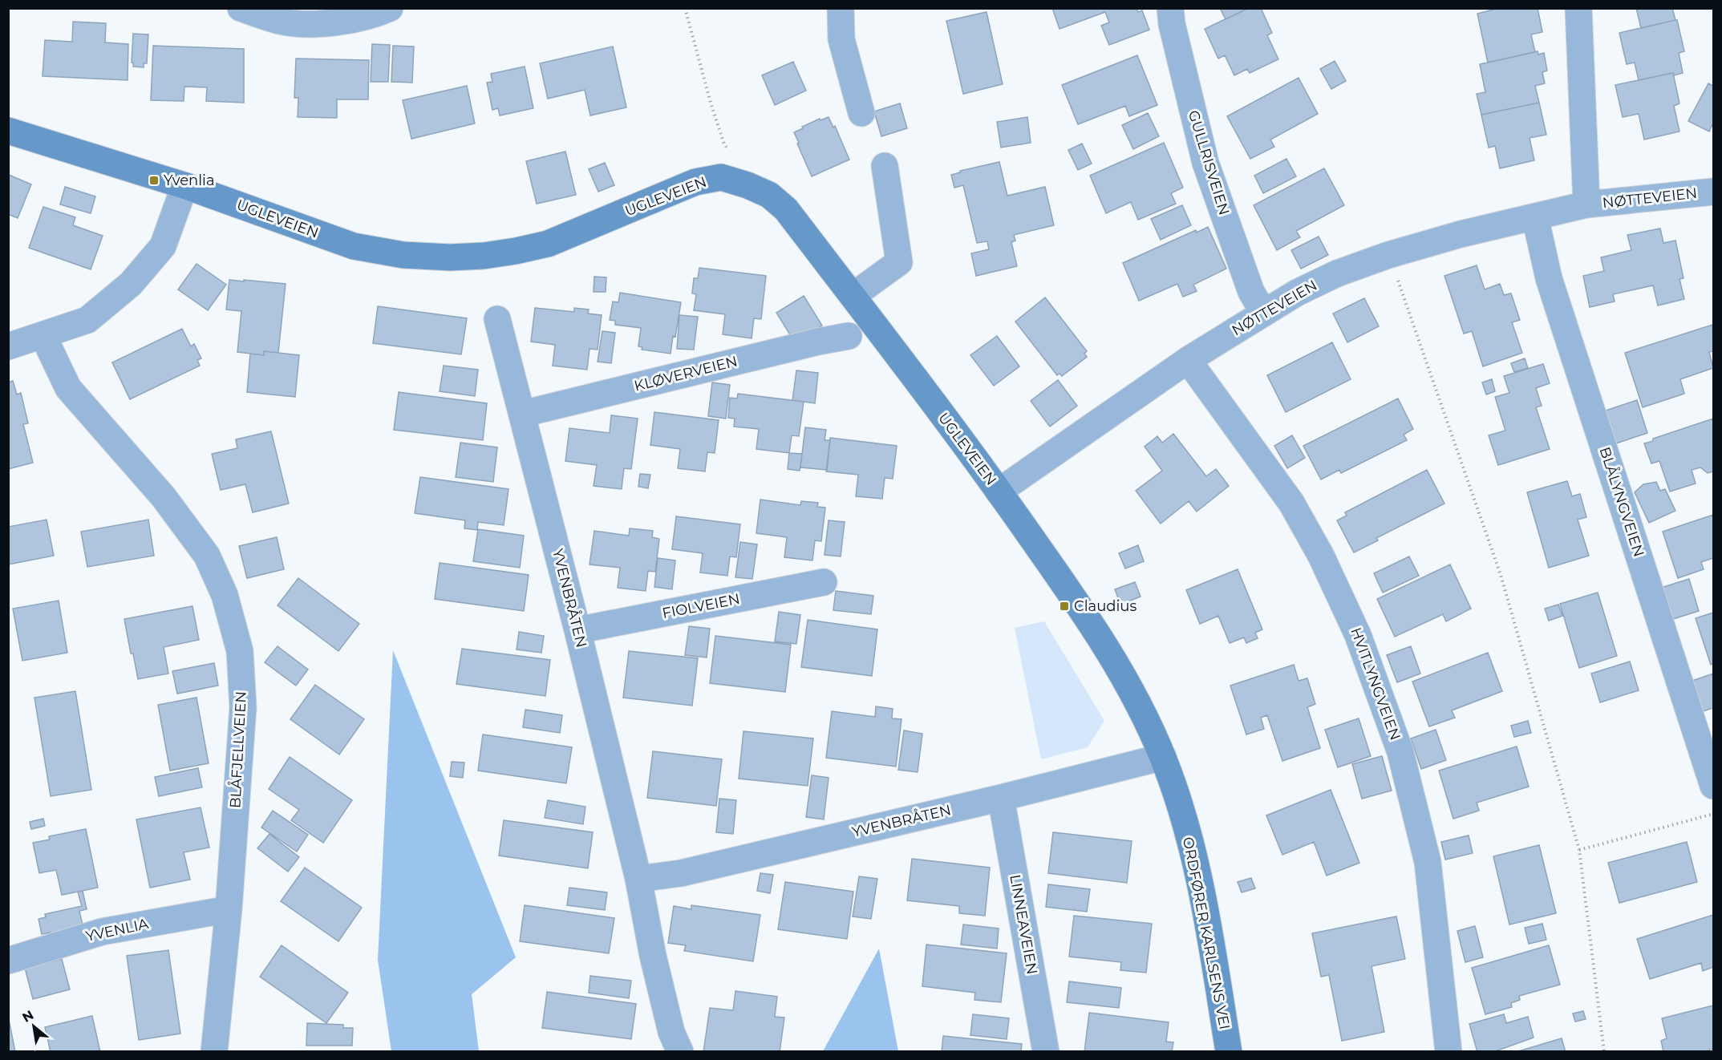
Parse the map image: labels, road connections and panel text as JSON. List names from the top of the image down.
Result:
{
  "streets": {
    "street": [
      "GULLRISVEIEN",
      "UGLEVEIEN",
      "NØTTEVEIEN",
      "KLØVERVEIEN",
      "BLÅLYNGVEIEN",
      "YVENBRÅTEN",
      "FIOLVEIEN",
      "HVITLYNGVEIEN",
      "BLÅFJELLVEIEN",
      "LINNEAVEIEN",
      "YVENLIA",
      "ORDFØRER KARLSENS VEI"
    ]
  },
  "crossings": [
    ["GULLRISVEIEN", "NØTTEVEIEN"],
    ["UGLEVEIEN", "NØTTEVEIEN"],
    ["UGLEVEIEN", "YVENBRÅTEN"],
    ["UGLEVEIEN", "ORDFØRER KARLSENS VEI"],
    ["NØTTEVEIEN", "BLÅLYNGVEIEN"],
    ["NØTTEVEIEN", "HVITLYNGVEIEN"],
    ["KLØVERVEIEN", "YVENBRÅTEN"],
    ["YVENBRÅTEN", "FIOLVEIEN"],
    ["YVENBRÅTEN", "LINNEAVEIEN"],
    ["BLÅFJELLVEIEN", "YVENLIA"]
  ],
  "places": {
    "transit": ["Yvenlia", "Claudius"]
  },
  "north": "top left"
}
